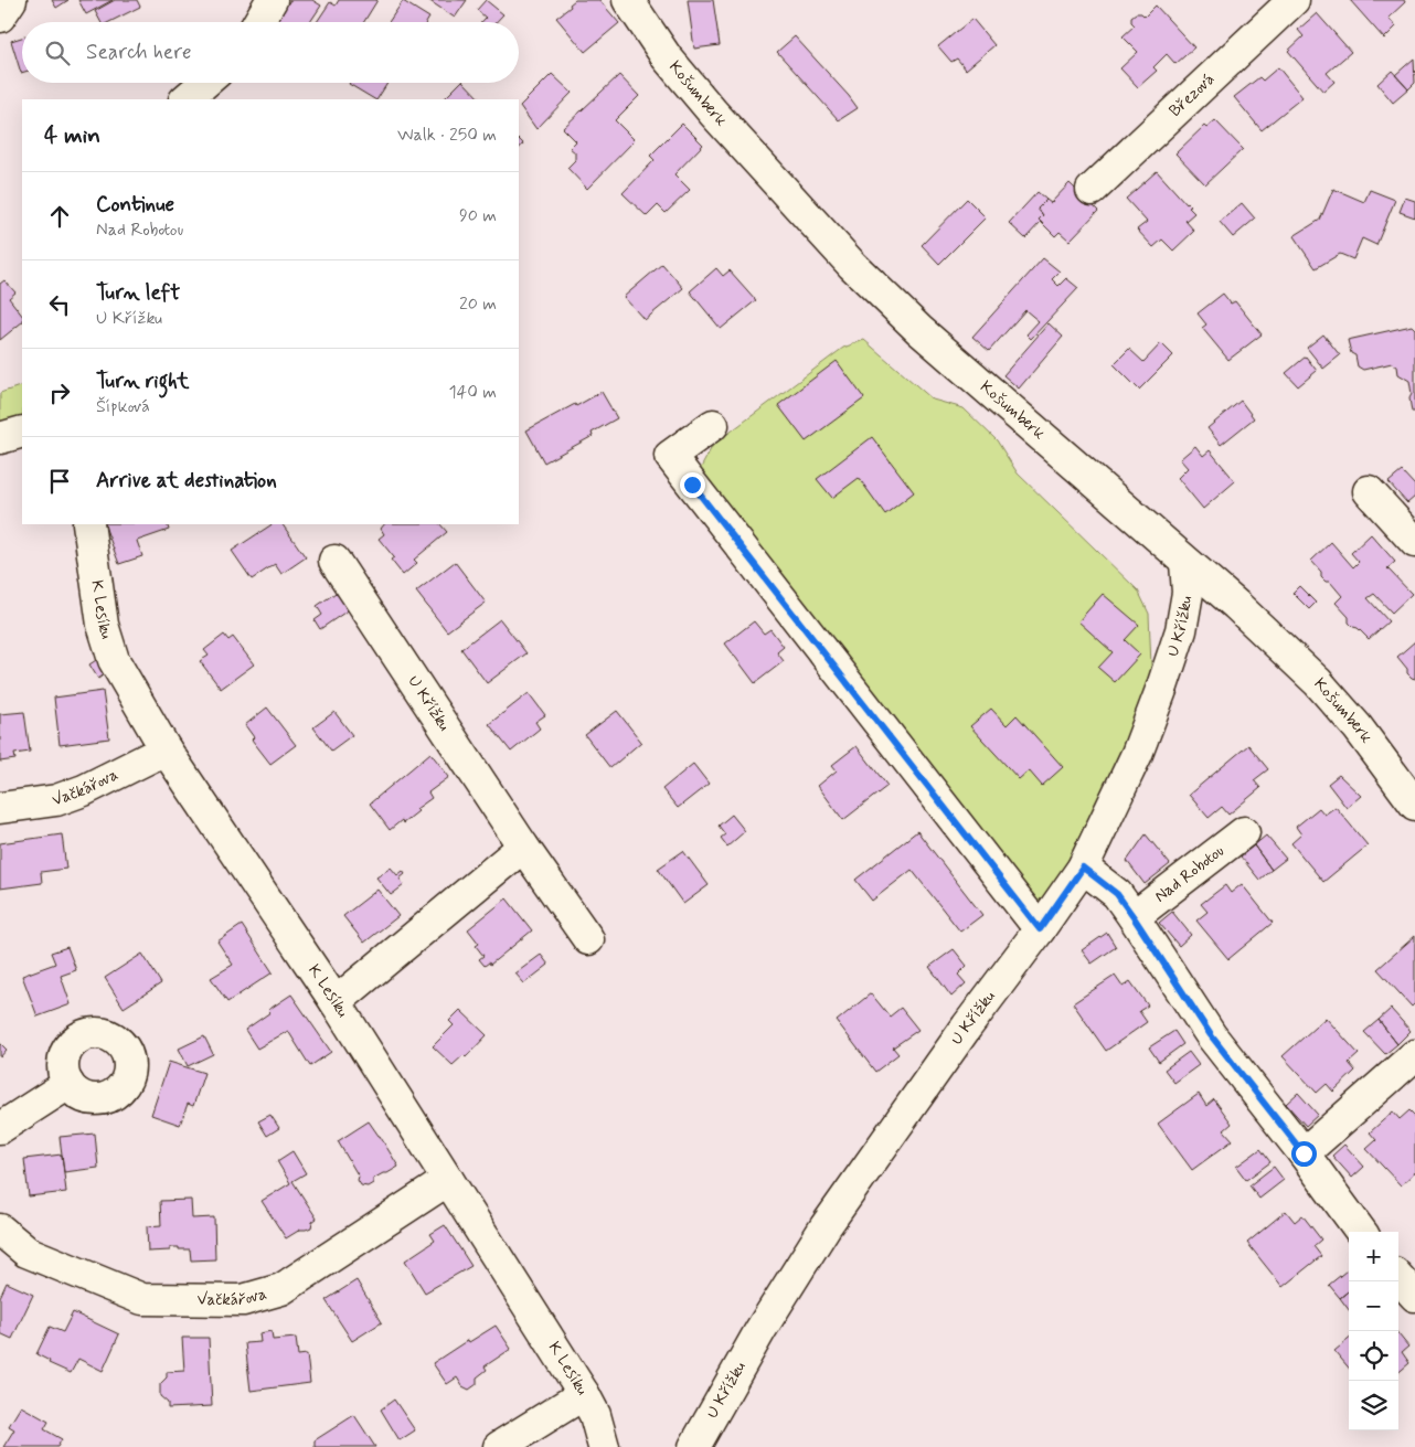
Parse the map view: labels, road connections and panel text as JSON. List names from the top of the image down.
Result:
{
  "streets": {
    "street": [
      "Košumberk",
      "Březová",
      "K Lesíku",
      "U Křížku",
      "Vačkářova",
      "Nad Robotou"
    ]
  },
  "crossings": [
    ["Košumberk", "U Křížku"],
    ["K Lesíku", "Vačkářova"]
  ],
  "page": {
    "search": "Search here",
    "heading": ["4 min", "Walk · 250 m"],
    "list": [
      ["Continue", "Nad Robotou", "90 m"],
      ["Turn left", "U Křížku", "20 m"],
      ["Turn right", "Šípková", "140 m"],
      "Arrive at destination"
    ],
    "map_buttons": ["+", "−"]
  }
}
